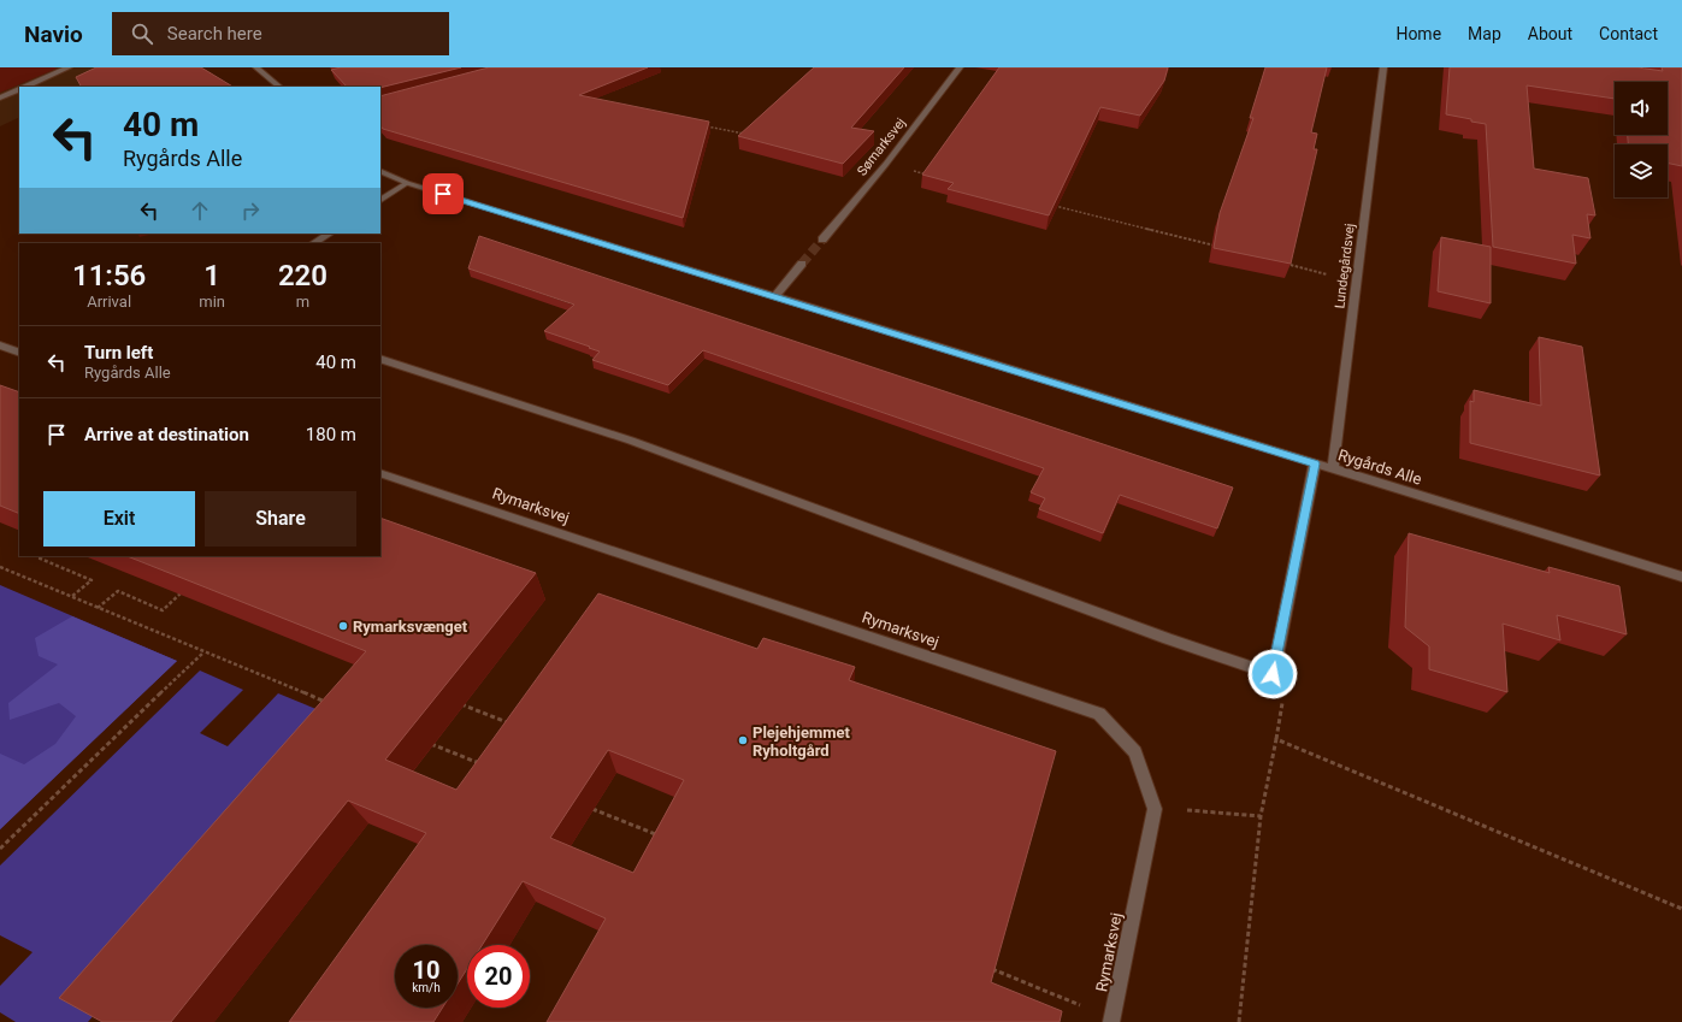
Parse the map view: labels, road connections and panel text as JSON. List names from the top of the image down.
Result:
{
  "streets": {
    "street": [
      "Sømarksvej",
      "Lundegårdsvej",
      "Rygårds Alle",
      "Rymarksvej"
    ]
  },
  "crossings": [
    ["Lundegårdsvej", "Rygårds Alle"]
  ],
  "places": ["Rymarksvænget", "Plejehjemmet Ryholtgård"],
  "page": {
    "header": "Navio",
    "search": "Search here",
    "nav": [
      "Home",
      "Map",
      "About",
      "Contact"
    ],
    "turn": ["40 m", "Rygårds Alle"],
    "eta": [
      "11:56",
      "Arrival",
      "1",
      "min",
      "220",
      "m"
    ],
    "list": [
      {
        "name": "Turn left",
        "note": "Rygårds Alle",
        "value": "40 m"
      },
      {
        "name": "Arrive at destination",
        "value": "180 m"
      }
    ],
    "buttons": ["Exit", "Share"],
    "speed": "10 km/h",
    "limit": "20"
  }
}
